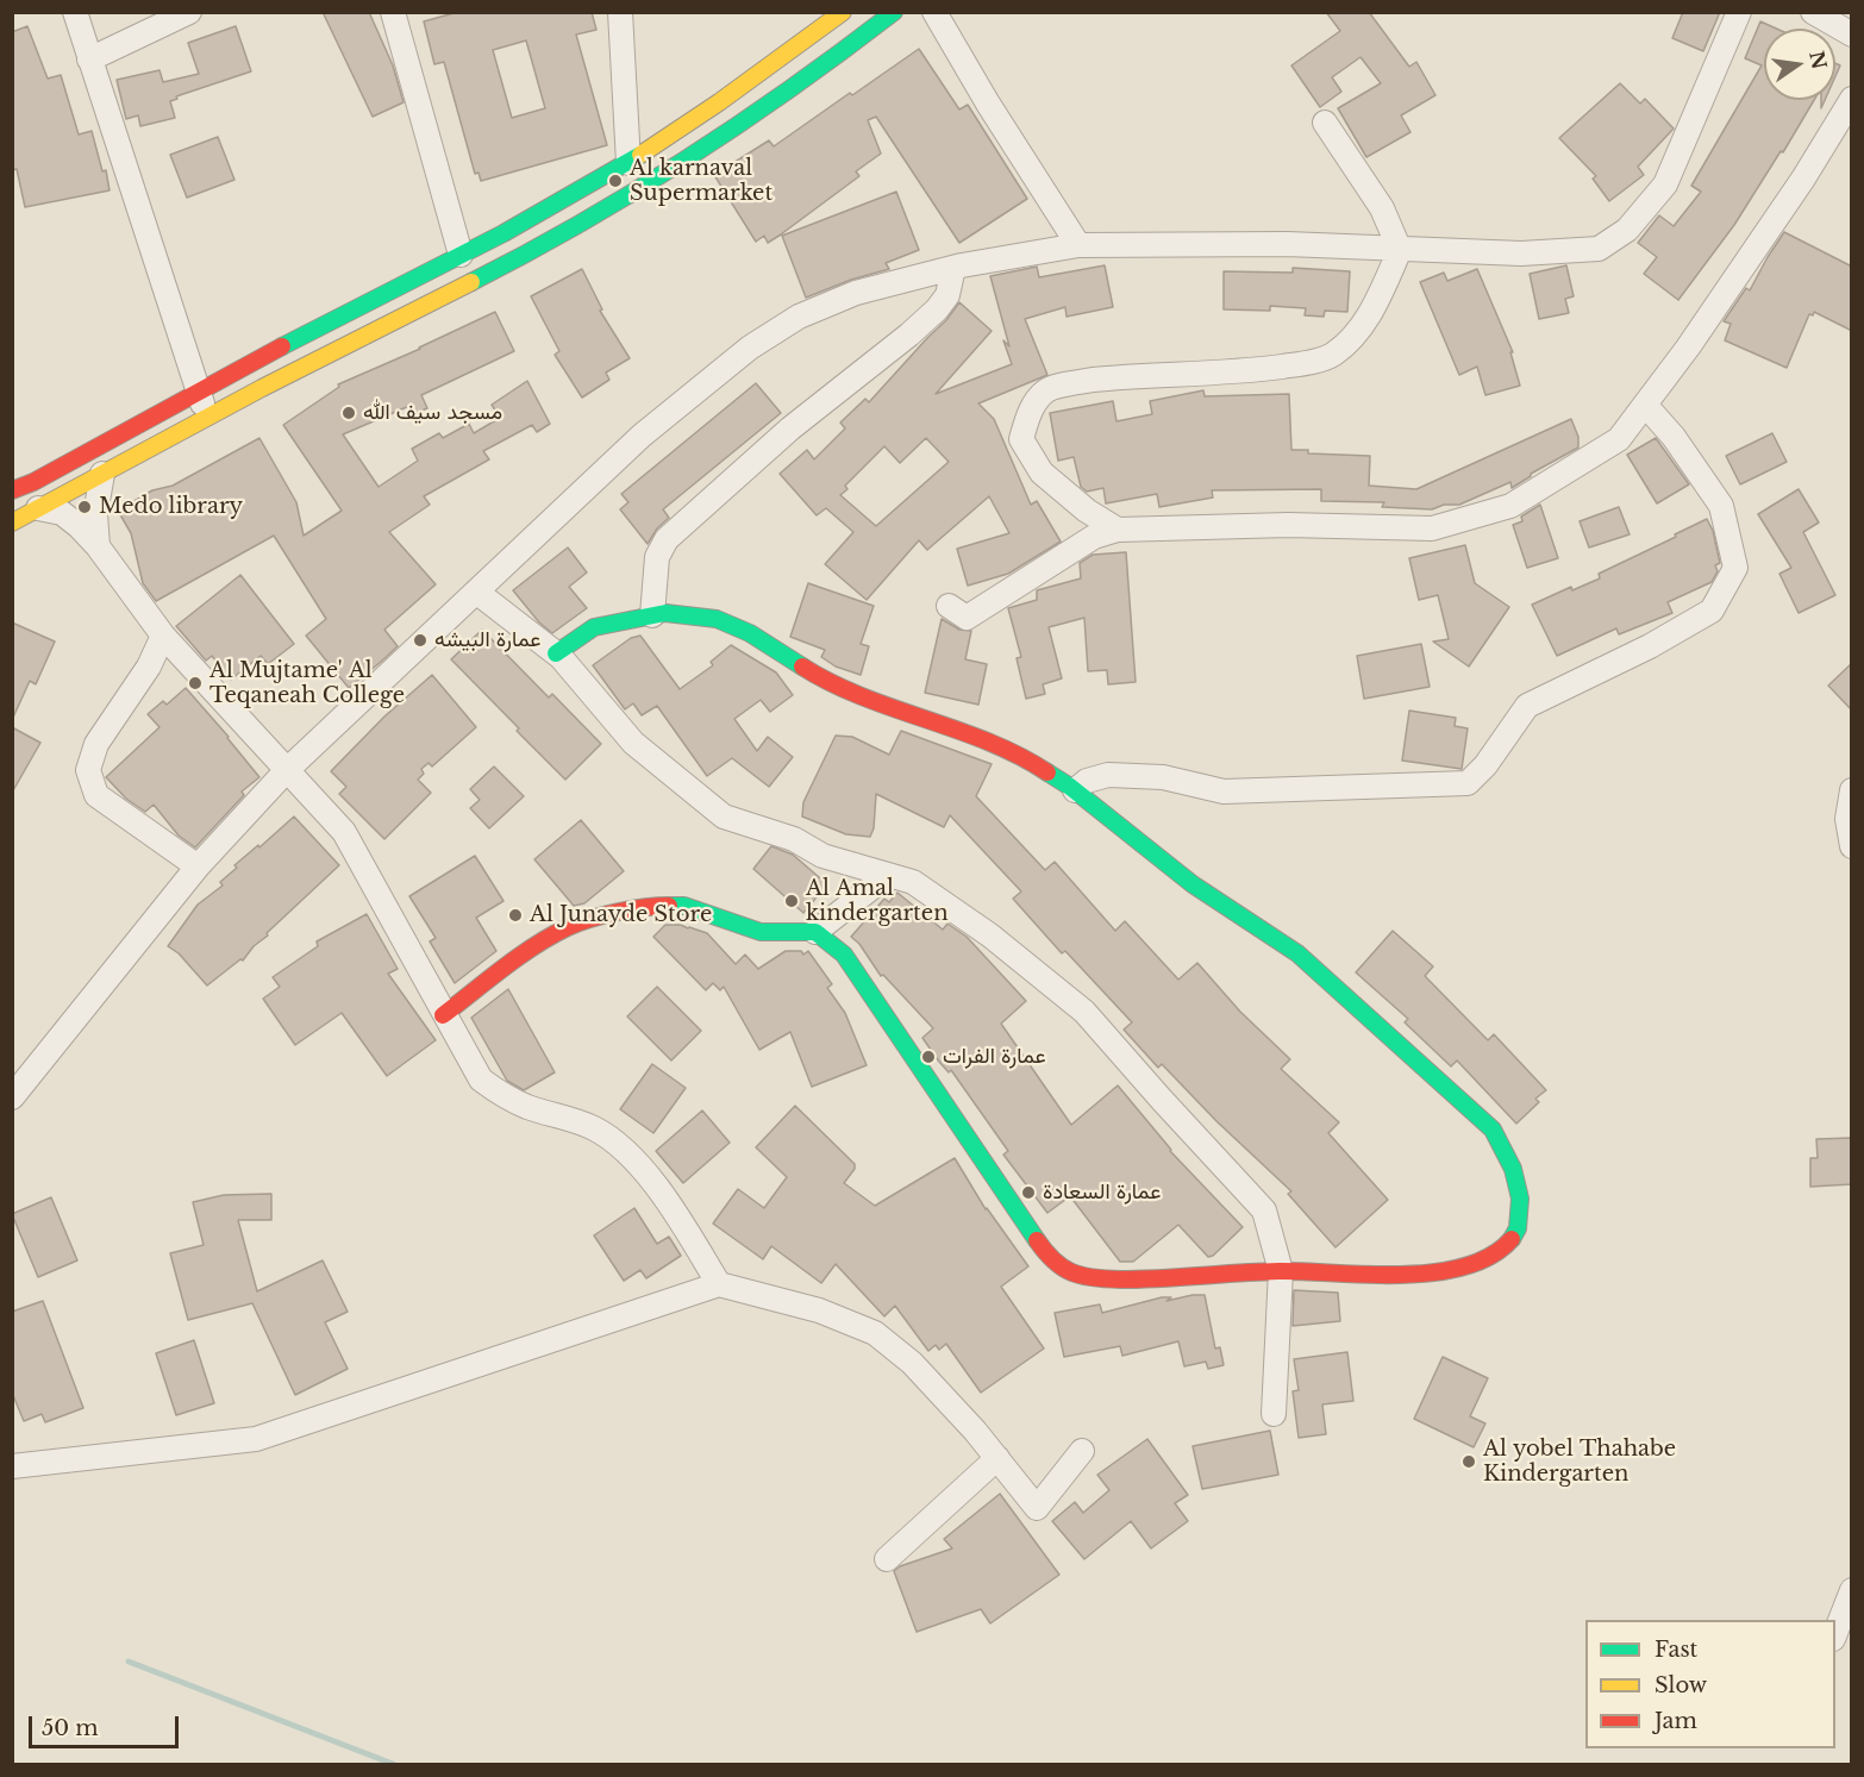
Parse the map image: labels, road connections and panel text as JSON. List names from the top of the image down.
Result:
{
  "places": [
    "Al karnaval Supermarket",
    "مسجد سيف الله",
    "Medo library",
    "عمارة البيشه",
    "Al Mujtame' Al Teqaneah College",
    "Al Amal kindergarten",
    "Al Junayde Store",
    "عمارة الفرات",
    "عمارة السعادة",
    "Al yobel Thahabe Kindergarten"
  ],
  "legend": ["Fast", "Slow", "Jam"],
  "scale_bar": "50 m",
  "north": "right"
}
